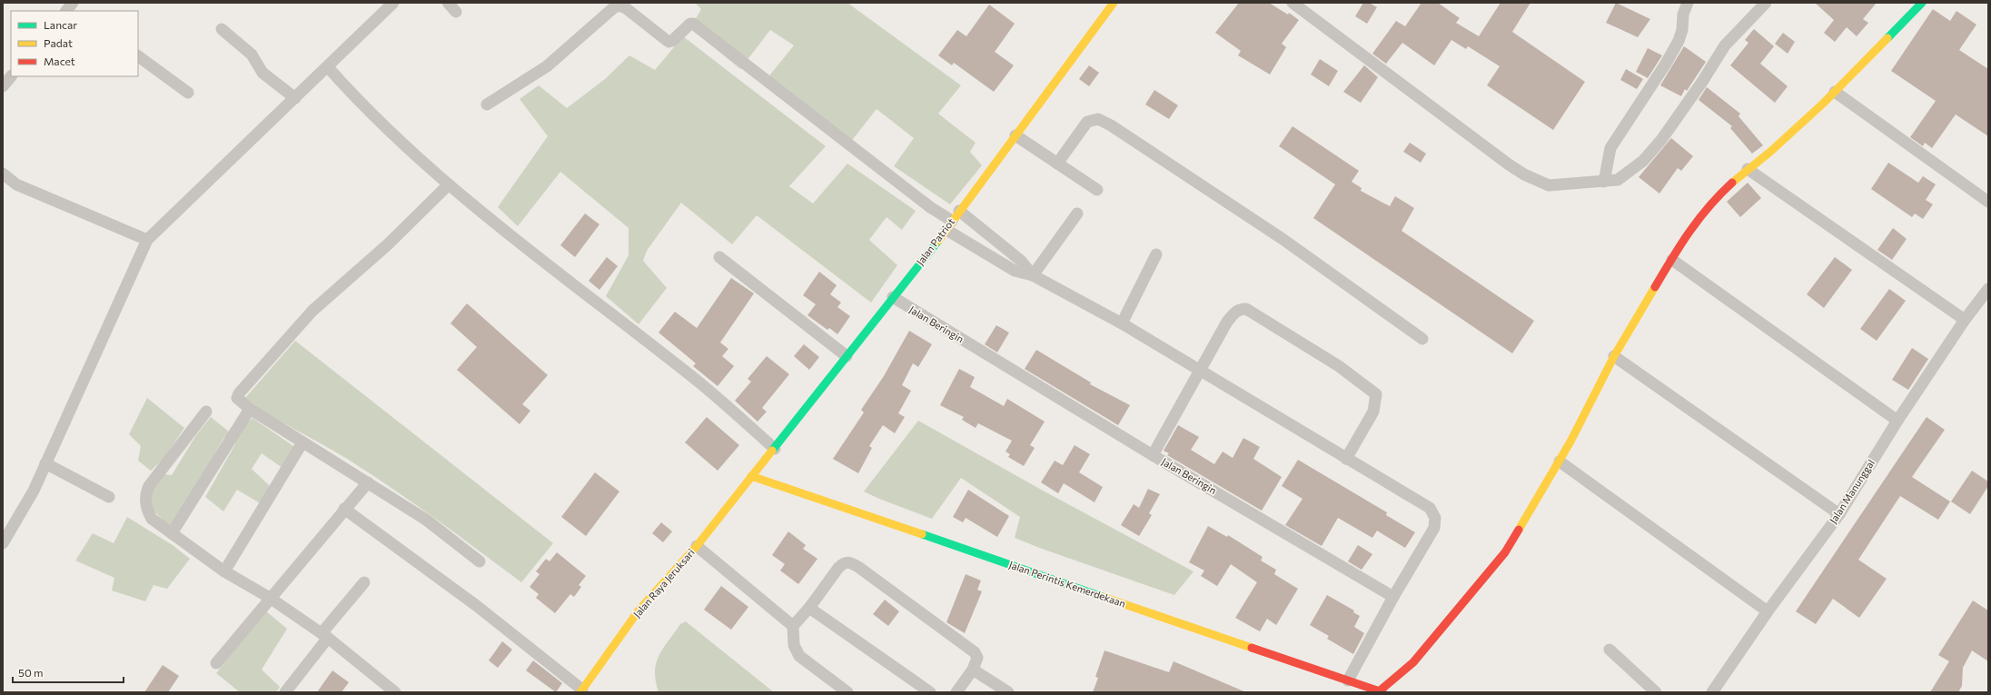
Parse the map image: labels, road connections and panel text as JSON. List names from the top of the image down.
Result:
{
  "streets": {
    "street": [
      "Jalan Patriot",
      "Jalan Beringin",
      "Jalan Manunggal",
      "Jalan Raya Jeruksari",
      "Jalan Perintis Kemerdekaan"
    ]
  },
  "crossings": [
    ["Jalan Patriot", "Jalan Beringin"],
    ["Jalan Patriot", "Jalan Raya Jeruksari"],
    ["Jalan Patriot", "Jalan Perintis Kemerdekaan"],
    ["Jalan Raya Jeruksari", "Jalan Perintis Kemerdekaan"]
  ],
  "legend": ["Lancar", "Padat", "Macet"],
  "scale_bar": "50 m"
}
